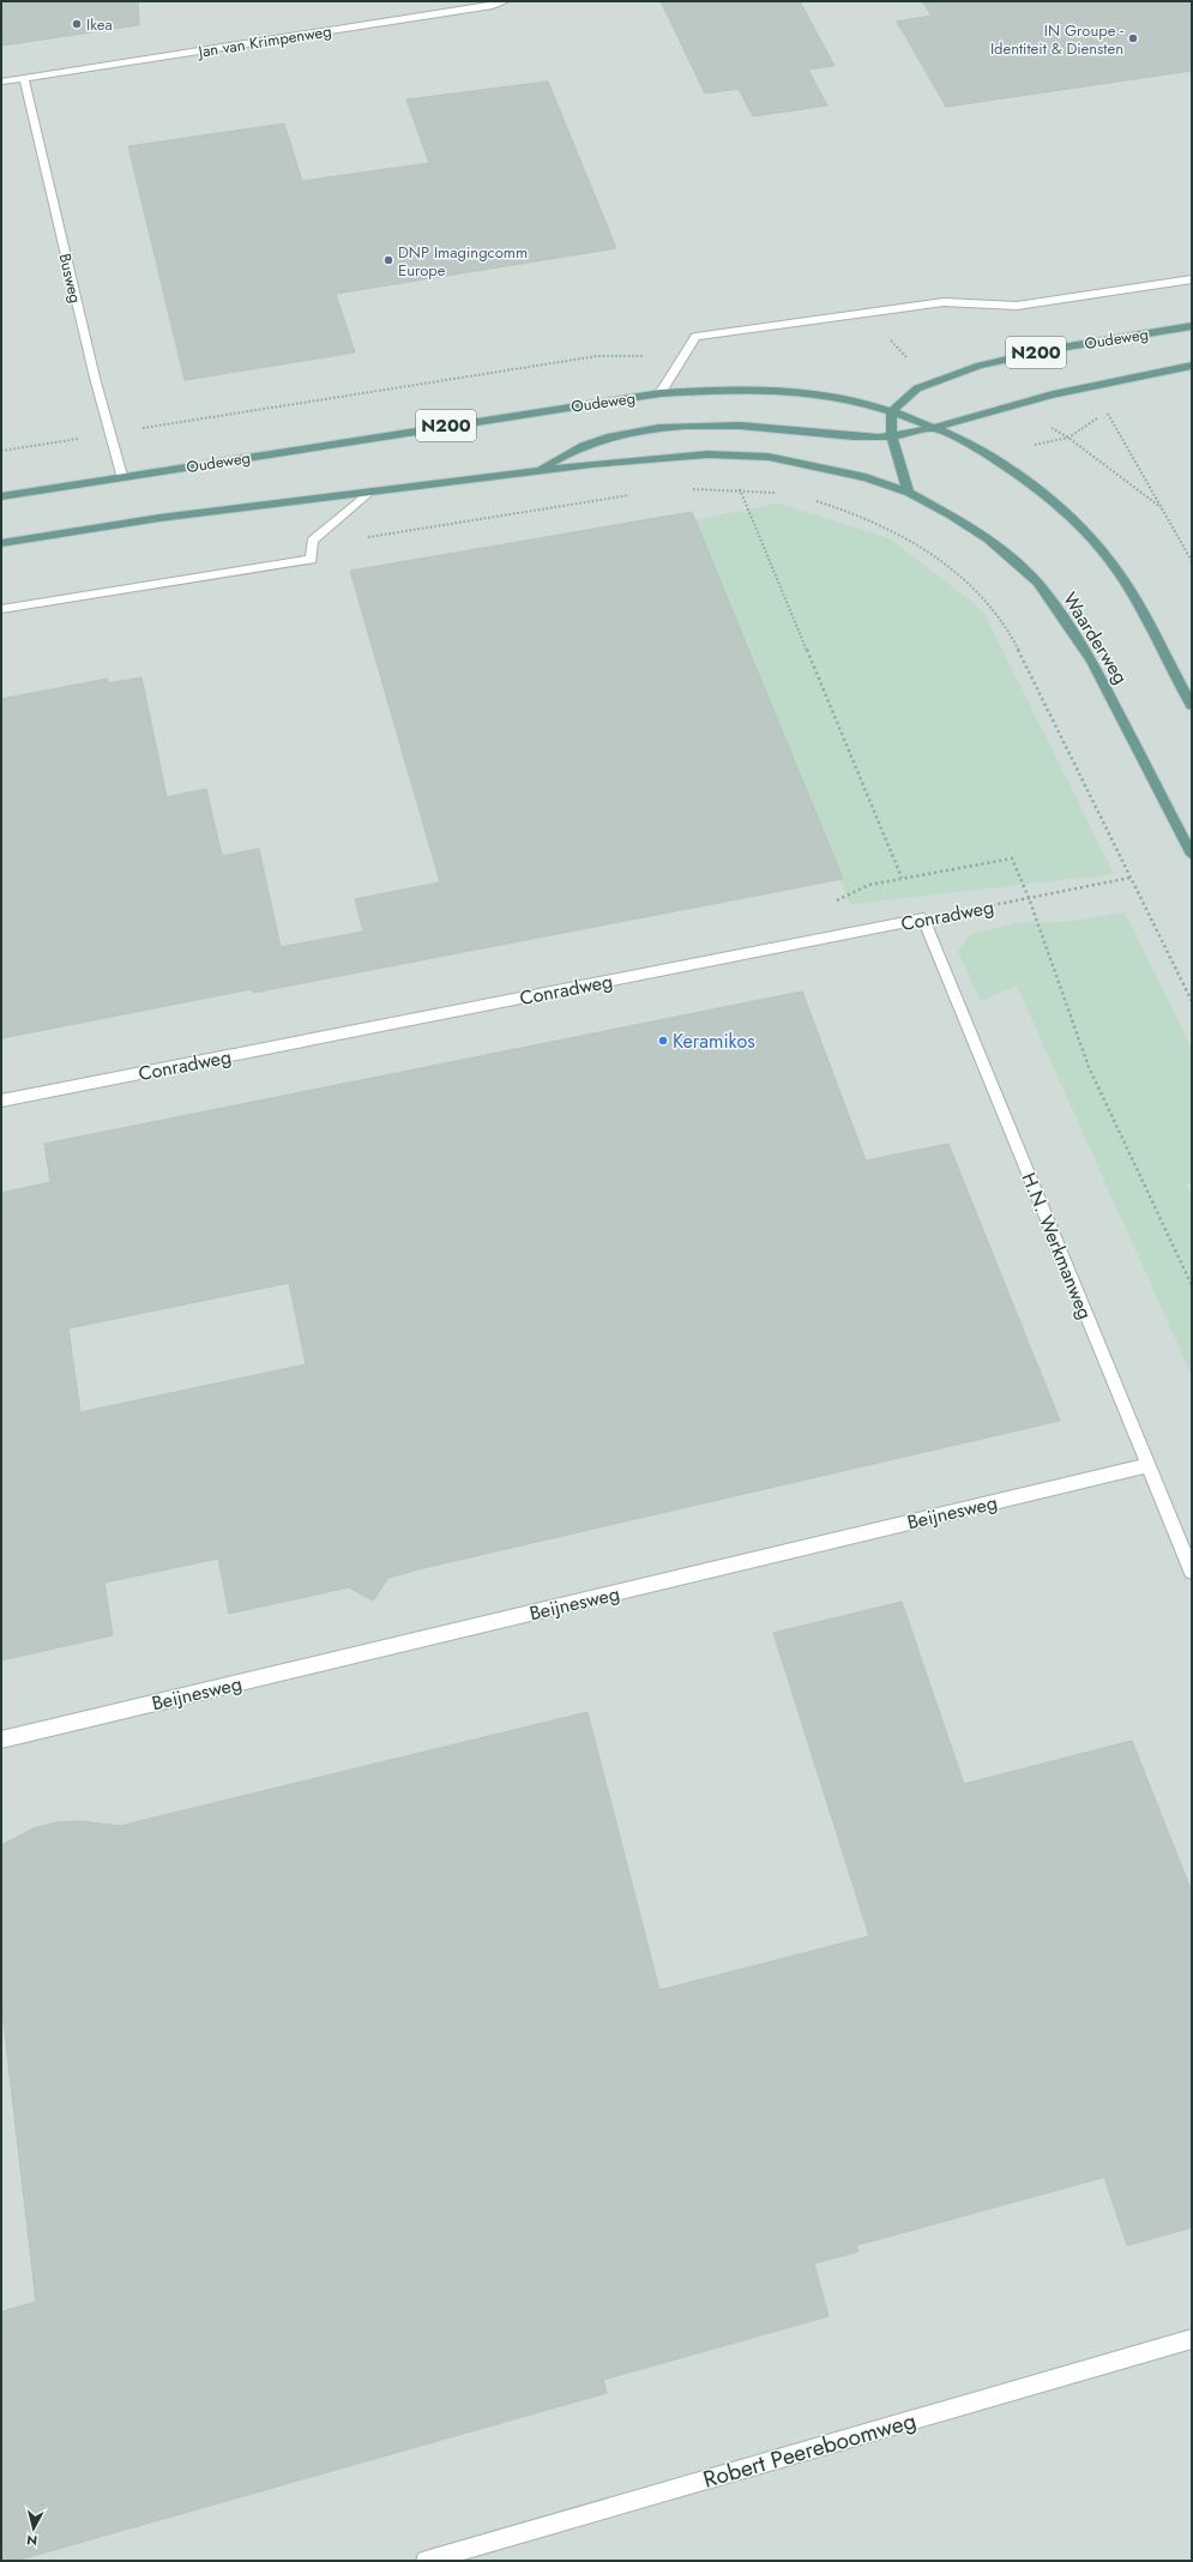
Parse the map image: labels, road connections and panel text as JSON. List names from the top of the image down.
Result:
{
  "streets": {
    "main road": ["Oudeweg", "N200", "Waarderweg"],
    "street": [
      "Jan van Krimpenweg",
      "Busweg",
      "Conradweg",
      "H.N. Werkmanweg",
      "Beijnesweg",
      "Robert Peereboomweg"
    ]
  },
  "crossings": [
    ["Jan van Krimpenweg", "Busweg"],
    ["Busweg", "Oudeweg"],
    ["Oudeweg", "Waarderweg"],
    ["Conradweg", "H.N. Werkmanweg"],
    ["H.N. Werkmanweg", "Beijnesweg"]
  ],
  "places": [
    "Ikea",
    "IN Groupe - Identiteit & Diensten",
    "DNP Imagingcomm Europe",
    "Keramikos"
  ],
  "north": "bottom"
}
